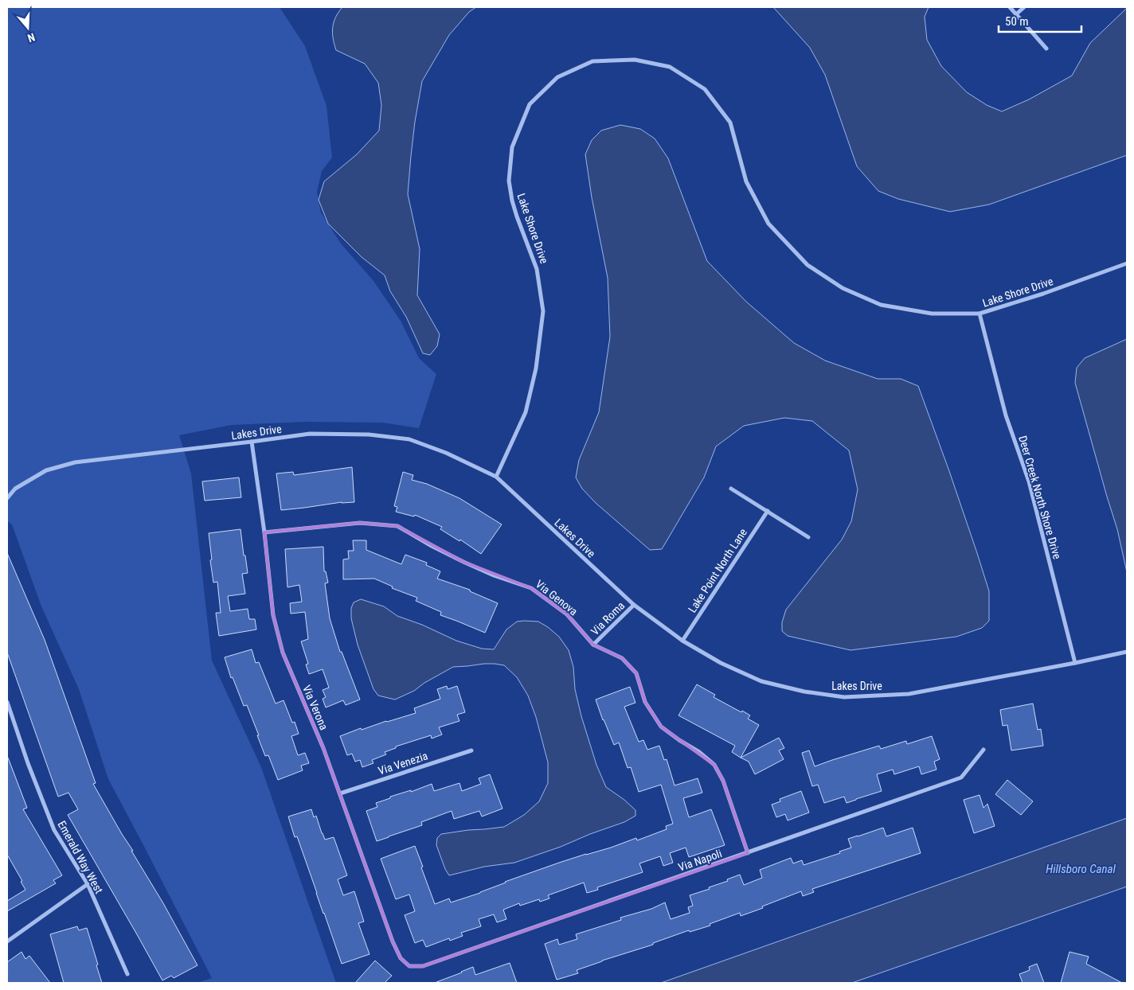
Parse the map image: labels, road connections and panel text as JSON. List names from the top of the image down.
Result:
{
  "streets": {
    "street": [
      "Lake Shore Drive",
      "Lakes Drive",
      "Deer Creek North Shore Drive",
      "Lake Point North Lane",
      "Via Genova",
      "Via Roma",
      "Via Verona",
      "Via Venezia",
      "Emerald Way West",
      "Via Napoli"
    ]
  },
  "crossings": [
    ["Lake Shore Drive", "Lakes Drive"],
    ["Lake Shore Drive", "Deer Creek North Shore Drive"],
    ["Lakes Drive", "Deer Creek North Shore Drive"],
    ["Lakes Drive", "Lake Point North Lane"],
    ["Lakes Drive", "Via Roma"],
    ["Lakes Drive", "Via Verona"],
    ["Via Genova", "Via Roma"],
    ["Via Genova", "Via Verona"],
    ["Via Genova", "Via Napoli"],
    ["Via Verona", "Via Venezia"],
    ["Via Verona", "Via Napoli"]
  ],
  "water": ["Hillsboro Canal"],
  "scale_bar": "50 m",
  "north": "bottom"
}
